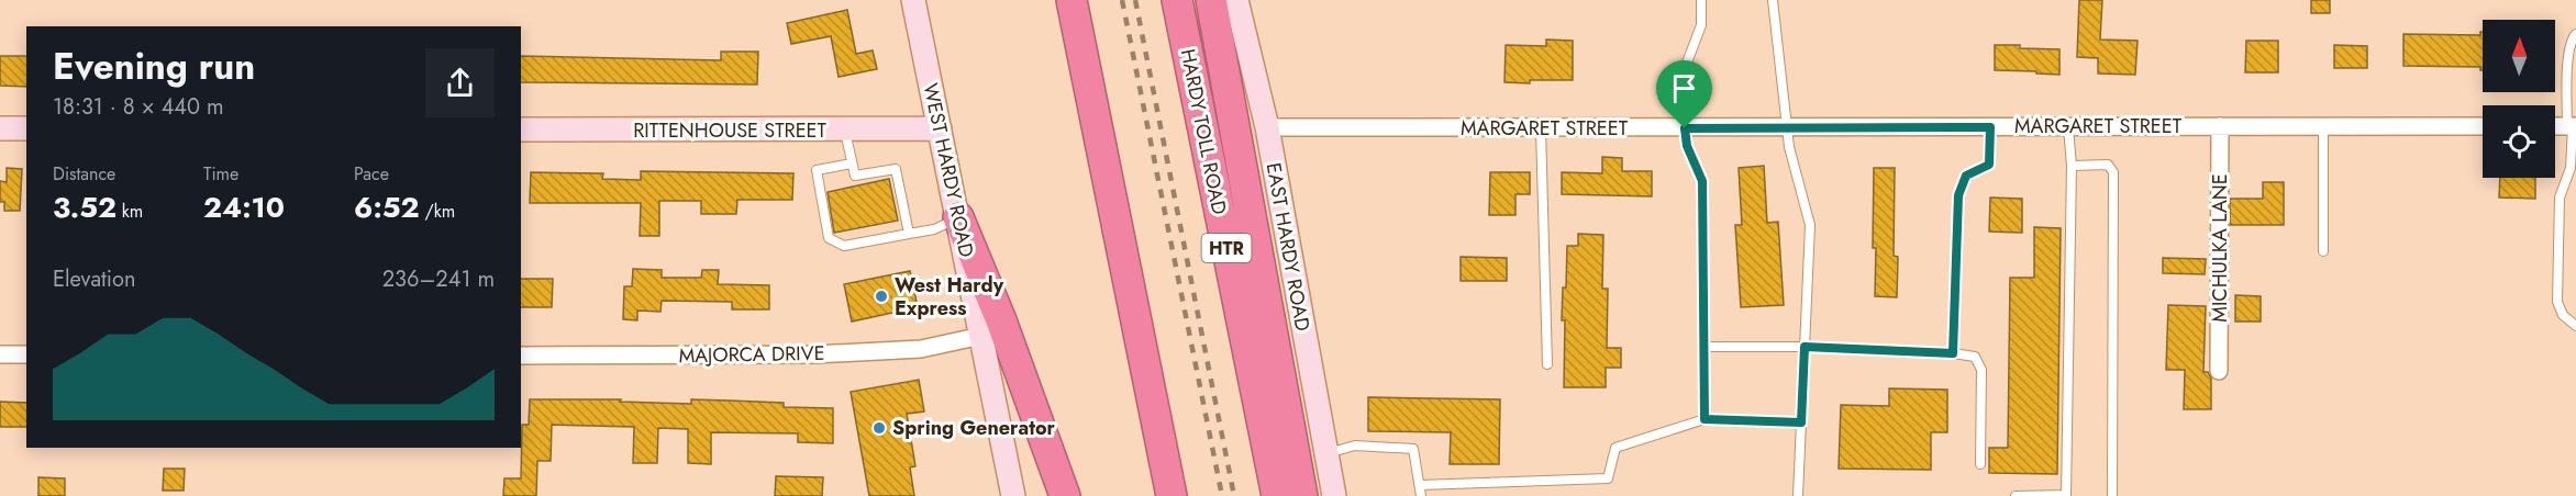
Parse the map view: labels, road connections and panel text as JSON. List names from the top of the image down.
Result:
{
  "streets": {
    "highway": ["HARDY TOLL ROAD", "HTR"],
    "main road": ["RITTENHOUSE STREET", "WEST HARDY ROAD", "EAST HARDY ROAD"],
    "street": ["MARGARET STREET", "MICHULKA LANE", "MAJORCA DRIVE"]
  },
  "crossings": [
    ["MARGARET STREET", "EAST HARDY ROAD"],
    ["MARGARET STREET", "MICHULKA LANE"],
    ["RITTENHOUSE STREET", "WEST HARDY ROAD"],
    ["WEST HARDY ROAD", "MAJORCA DRIVE"]
  ],
  "places": ["West Hardy Express", "Spring Generator"],
  "north": "top",
  "page": {
    "heading": ["Evening run", "18:31 · 8 × 440 m"],
    "stats": [
      ["Distance", "3.52 km"],
      ["Time", "24:10"],
      ["Pace", "6:52 /km"]
    ],
    "chart": ["Elevation", "236–241 m"]
  }
}
